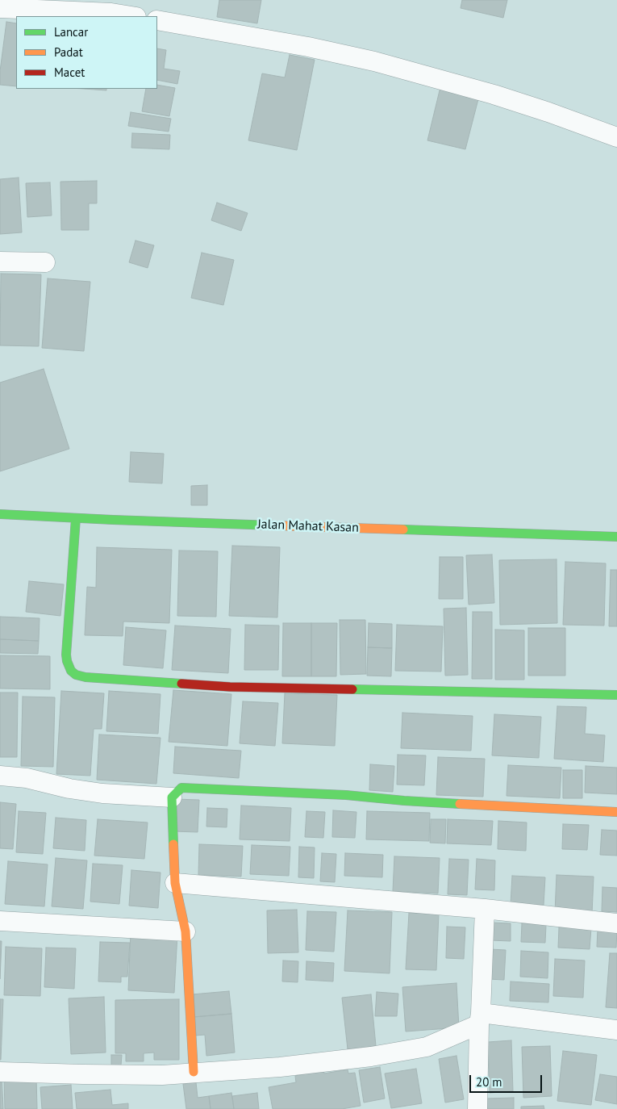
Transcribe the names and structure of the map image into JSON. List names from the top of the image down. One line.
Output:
{"streets":{"street":["Jalan Mahat Kasan"]},"legend":["Lancar","Padat","Macet"],"scale_bar":"20 m"}
